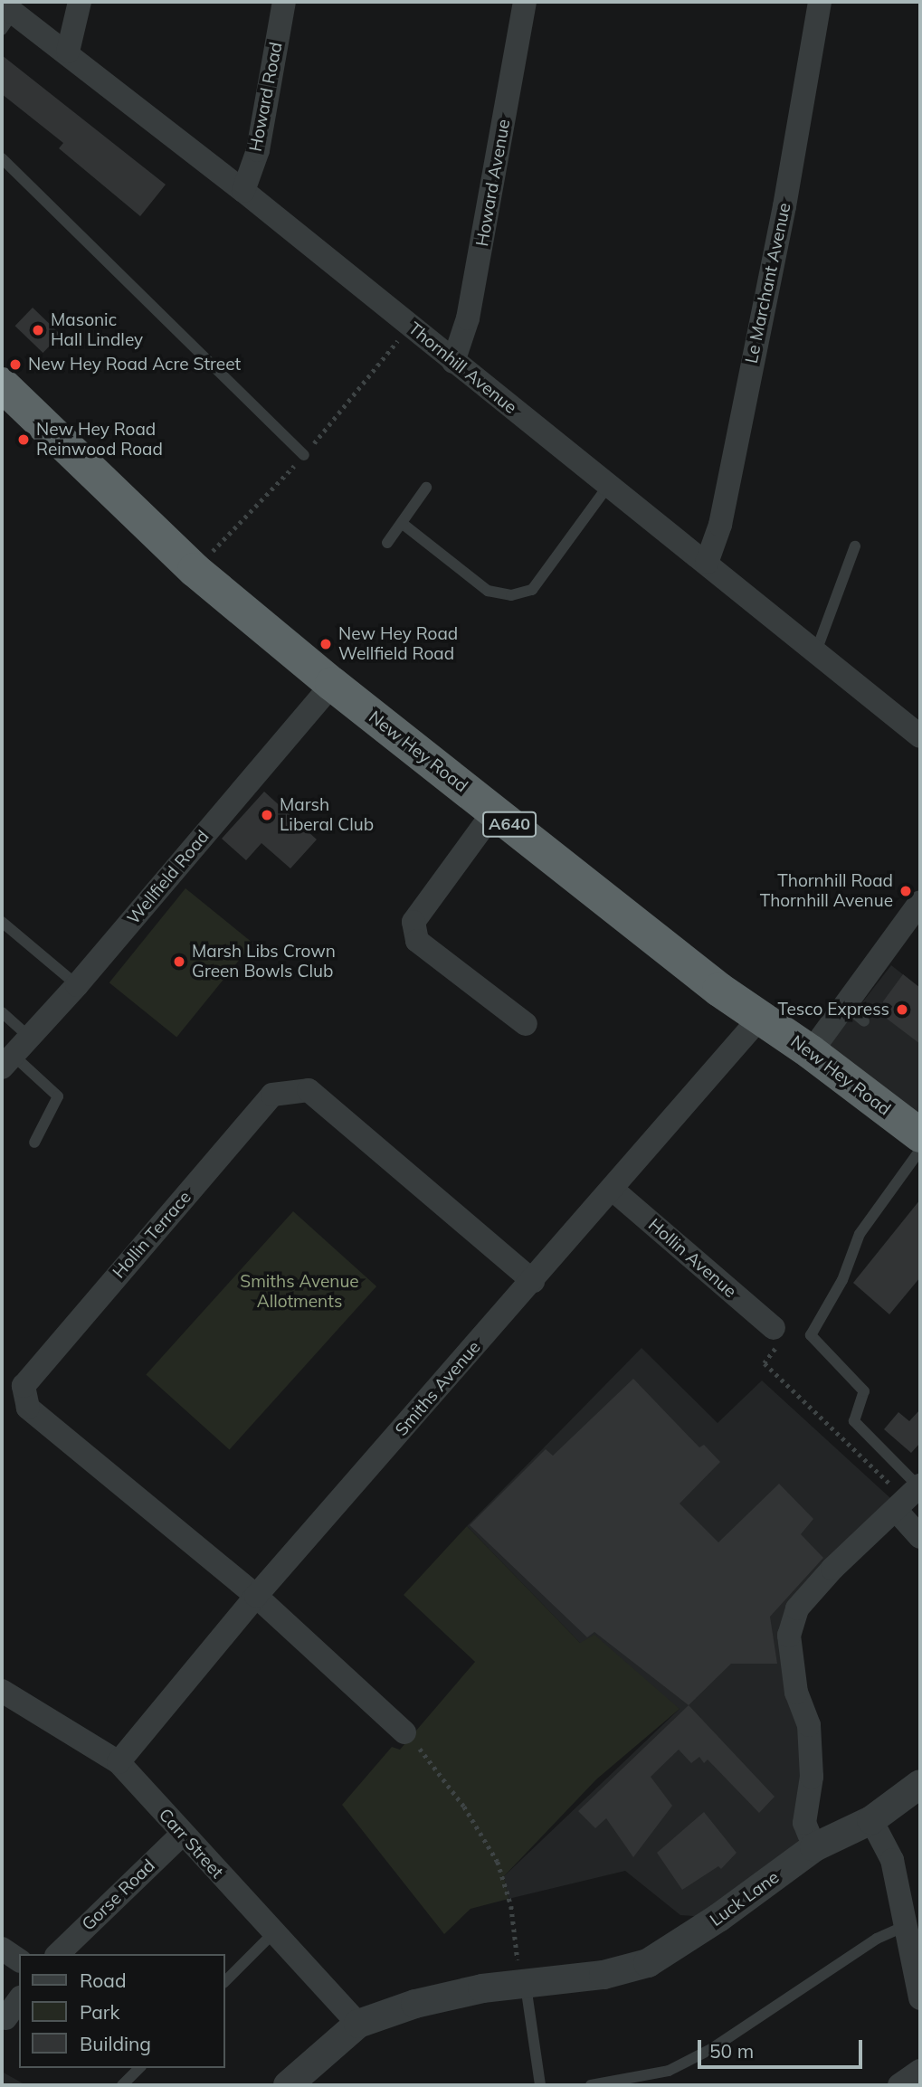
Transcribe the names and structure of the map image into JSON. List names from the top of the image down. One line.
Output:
{"streets":{"highway":["New Hey Road","A640"],"street":["Howard Road","Howard Avenue","Le Marchant Avenue","Thornhill Avenue","Wellfield Road","Hollin Terrace","Hollin Avenue","Smiths Avenue","Carr Street","Gorse Road","Luck Lane"]},"crossings":[["Howard Road","Thornhill Avenue"],["Howard Avenue","Thornhill Avenue"],["Le Marchant Avenue","Thornhill Avenue"],["New Hey Road","Wellfield Road"],["New Hey Road","Smiths Avenue"],["Hollin Terrace","Smiths Avenue"],["Hollin Avenue","Smiths Avenue"],["Smiths Avenue","Carr Street"],["Carr Street","Gorse Road"],["Carr Street","Luck Lane"]],"parks":["Smiths Avenue Allotments"],"places":["Masonic Hall Lindley","New Hey Road Acre Street","New Hey Road Reinwood Road","New Hey Road Wellfield Road","Marsh Liberal Club","Thornhill Road Thornhill Avenue","Marsh Libs Crown Green Bowls Club","Tesco Express"],"legend":["Road","Park","Building"],"scale_bar":"50 m"}
